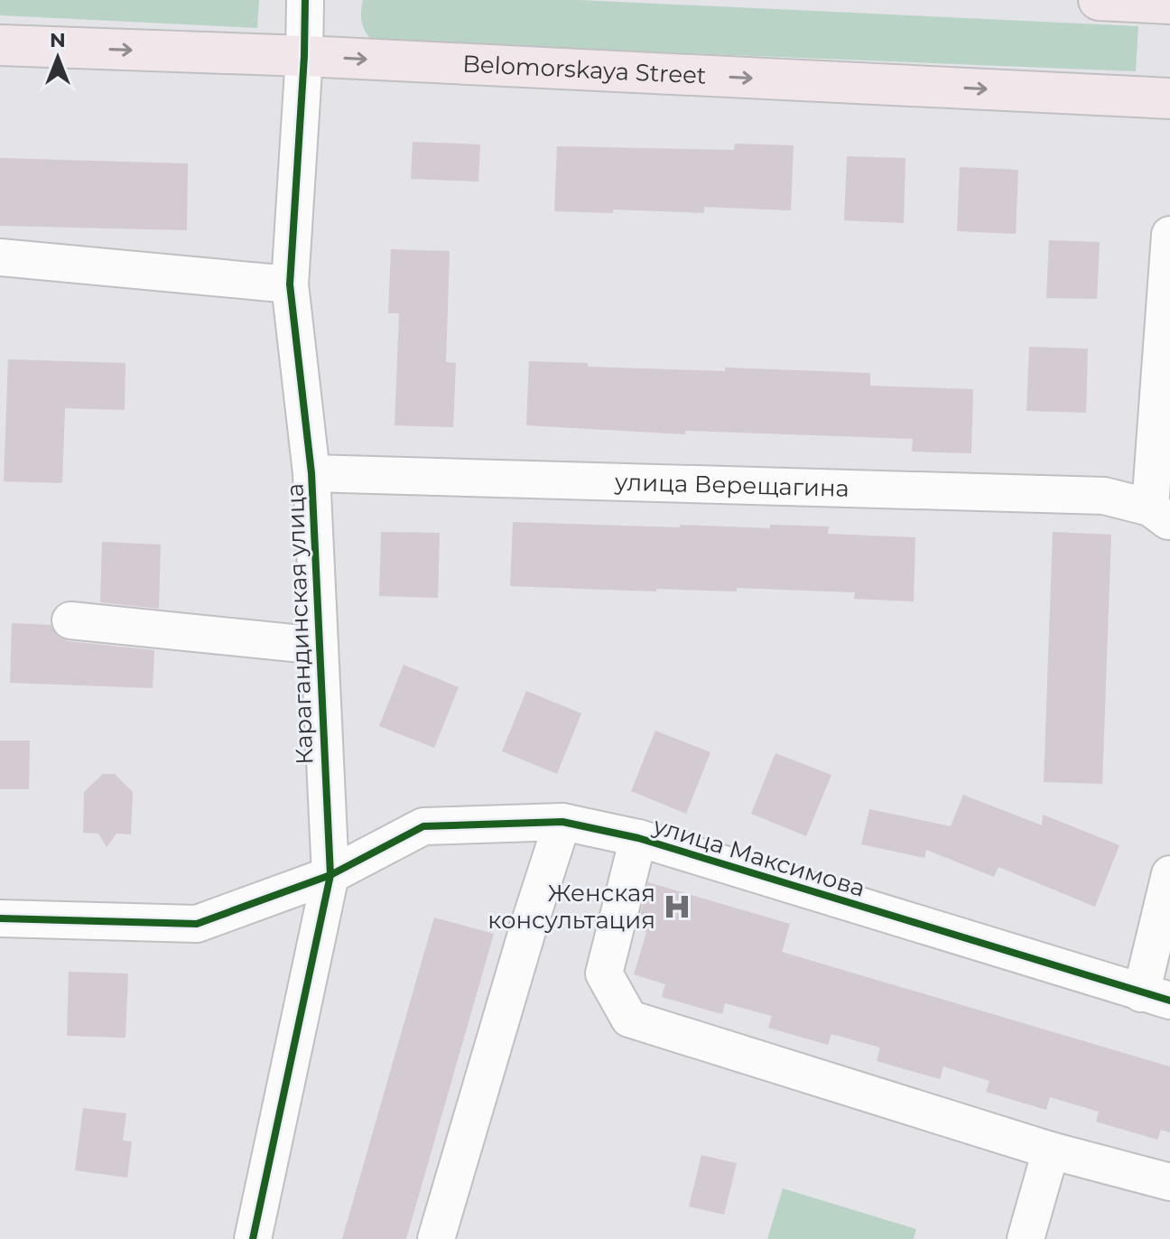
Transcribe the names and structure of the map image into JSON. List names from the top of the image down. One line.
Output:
{"streets":{"main road":["Belomorskaya Street"],"street":["улица Верещагина","Карагандинская улица","улица Максимова"]},"crossings":[["Belomorskaya Street","Карагандинская улица"],["улица Верещагина","Карагандинская улица"],["Карагандинская улица","улица Максимова"]],"one_way":["Belomorskaya Street"],"places":{"hospital":["Женская консультация"]},"north":"top"}
